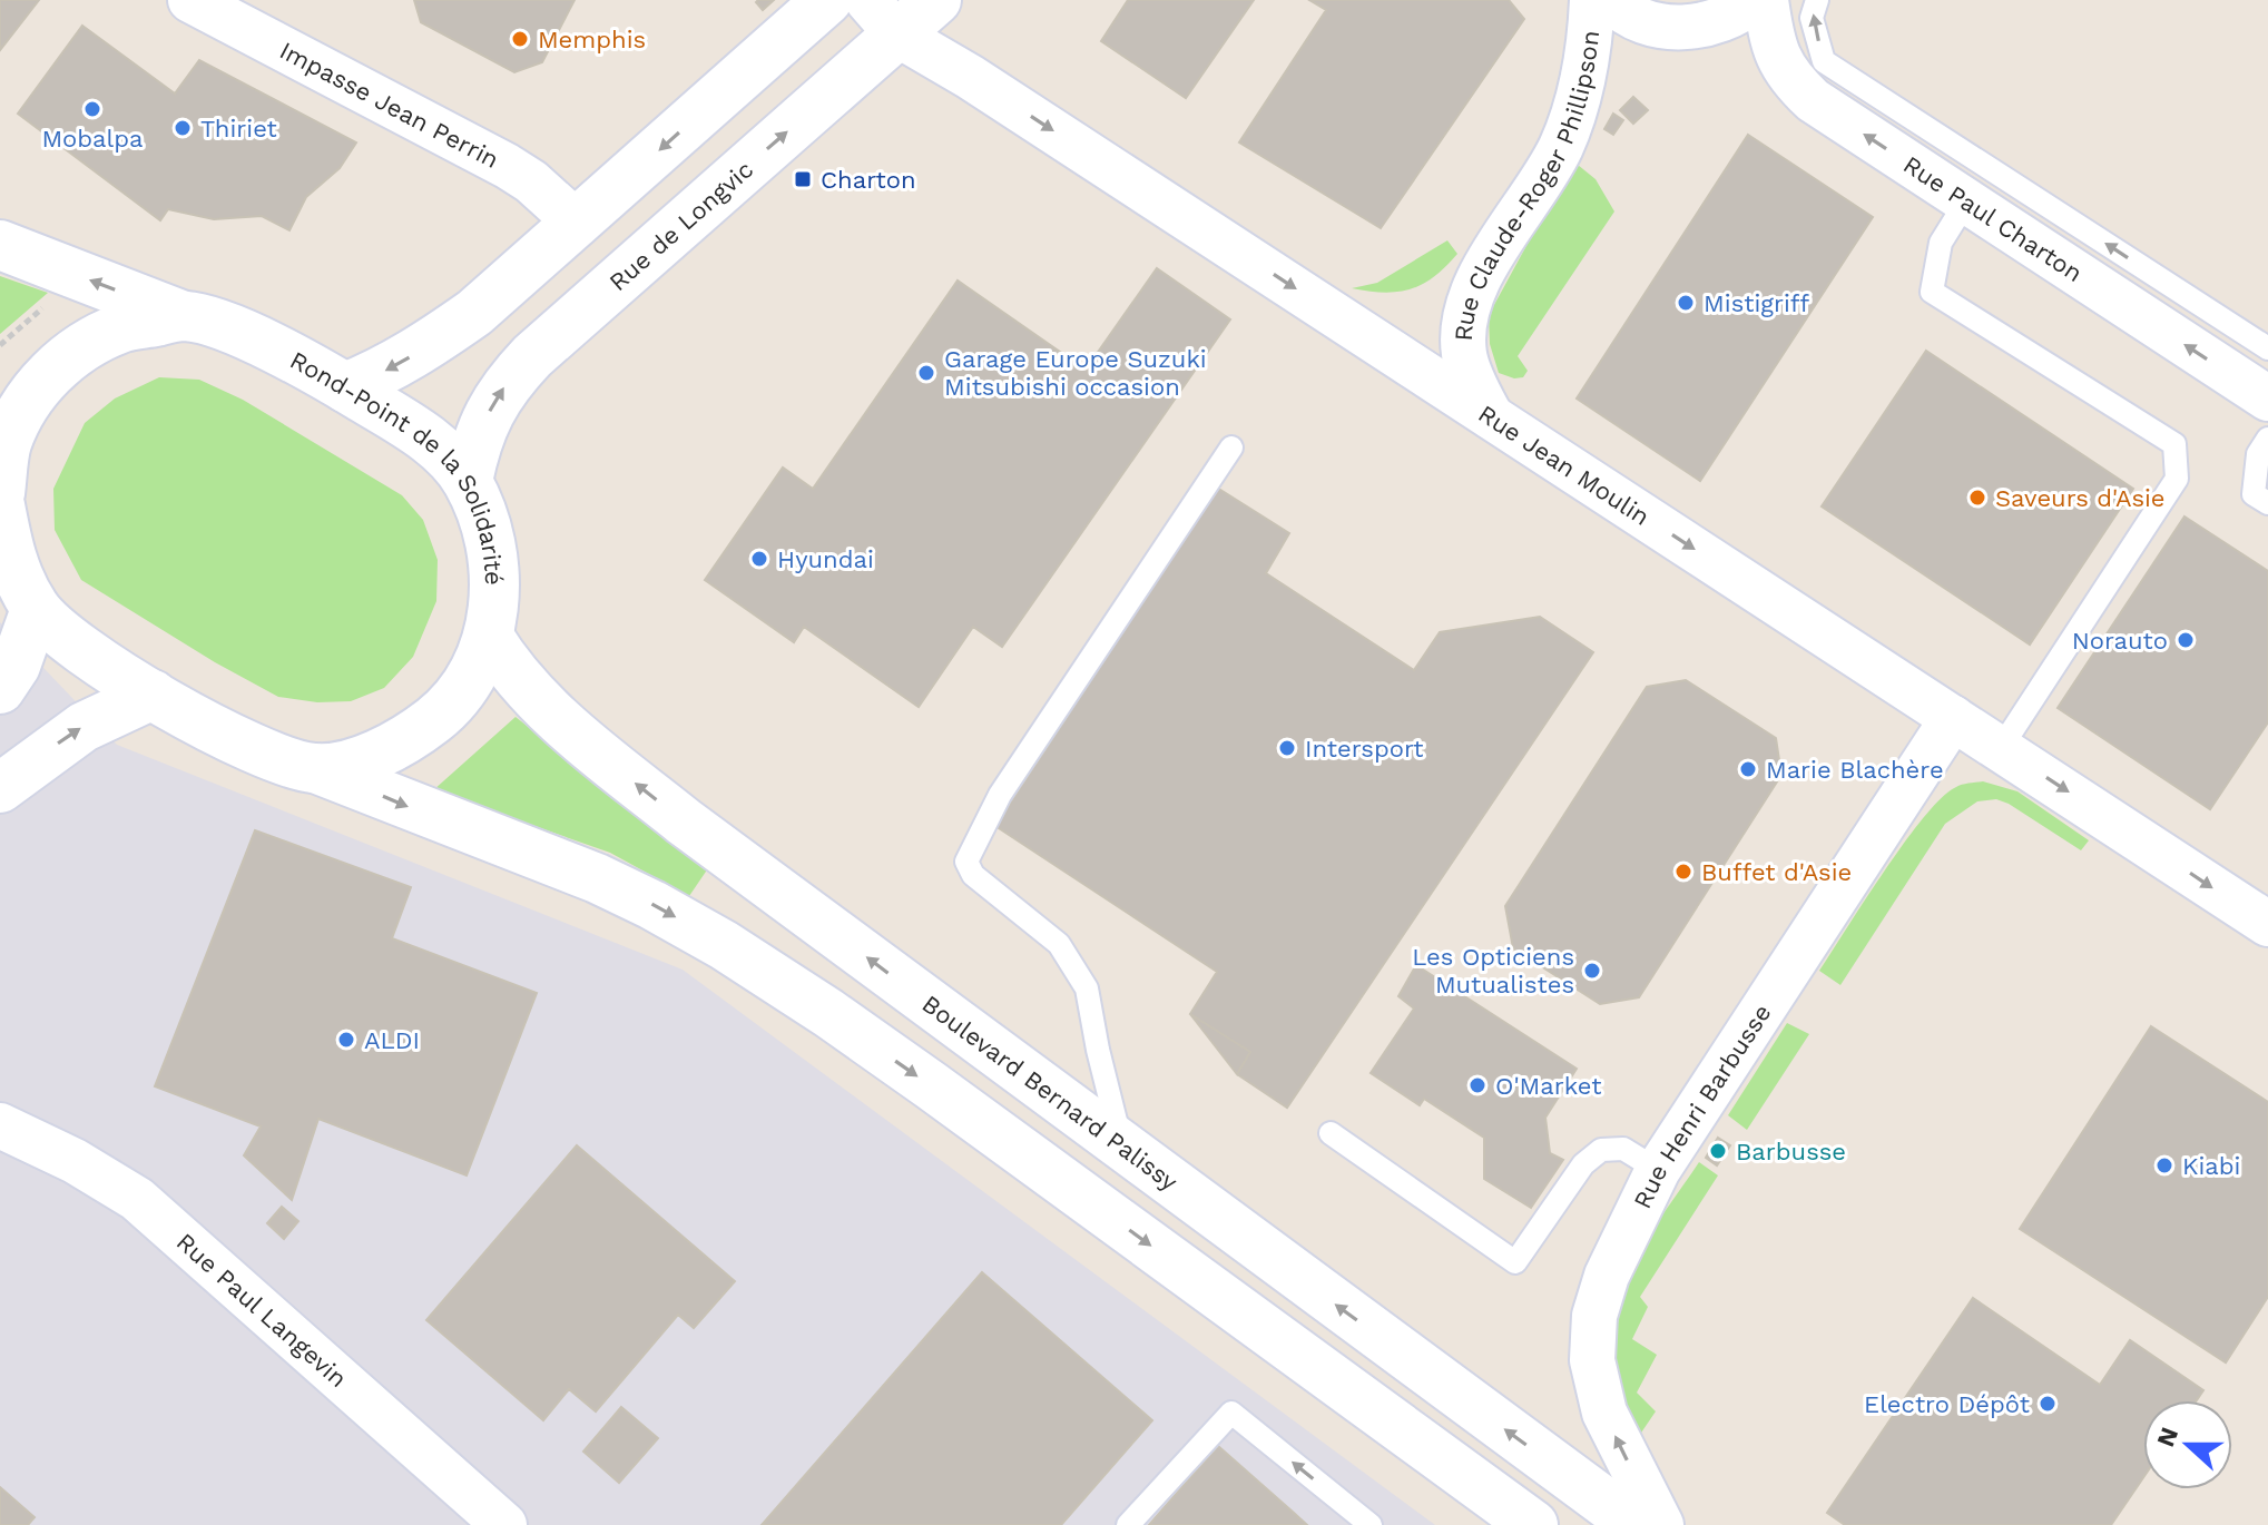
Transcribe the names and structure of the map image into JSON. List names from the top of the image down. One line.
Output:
{"streets":{"main road":["Rue de Longvic","Rond-Point de la Solidarité","Boulevard Bernard Palissy"],"street":["Impasse Jean Perrin","Rue Claude-Roger Phillipson","Rue Paul Charton","Rue Jean Moulin","Rue Henri Barbusse","Rue Paul Langevin"]},"crossings":[["Rue Claude-Roger Phillipson","Rue Jean Moulin"],["Rue de Longvic","Rue Jean Moulin"],["Rue de Longvic","Rond-Point de la Solidarité"],["Rue Jean Moulin","Rue Henri Barbusse"],["Rond-Point de la Solidarité","Boulevard Bernard Palissy"]],"one_way":["Rue Paul Charton","Rue Jean Moulin","Rue Henri Barbusse"],"places":{"other":["Memphis","Mobalpa","Thiriet","Mistigriff","Garage Europe Suzuki Mitsubishi occasion","Saveurs d'Asie","Hyundai","Norauto","Intersport","Marie Blachère","Buffet d'Asie","Les Opticiens Mutualistes","ALDI","O'Market","Barbusse","Kiabi","Electro Dépôt"],"transit":["Charton"]},"north":"left"}
